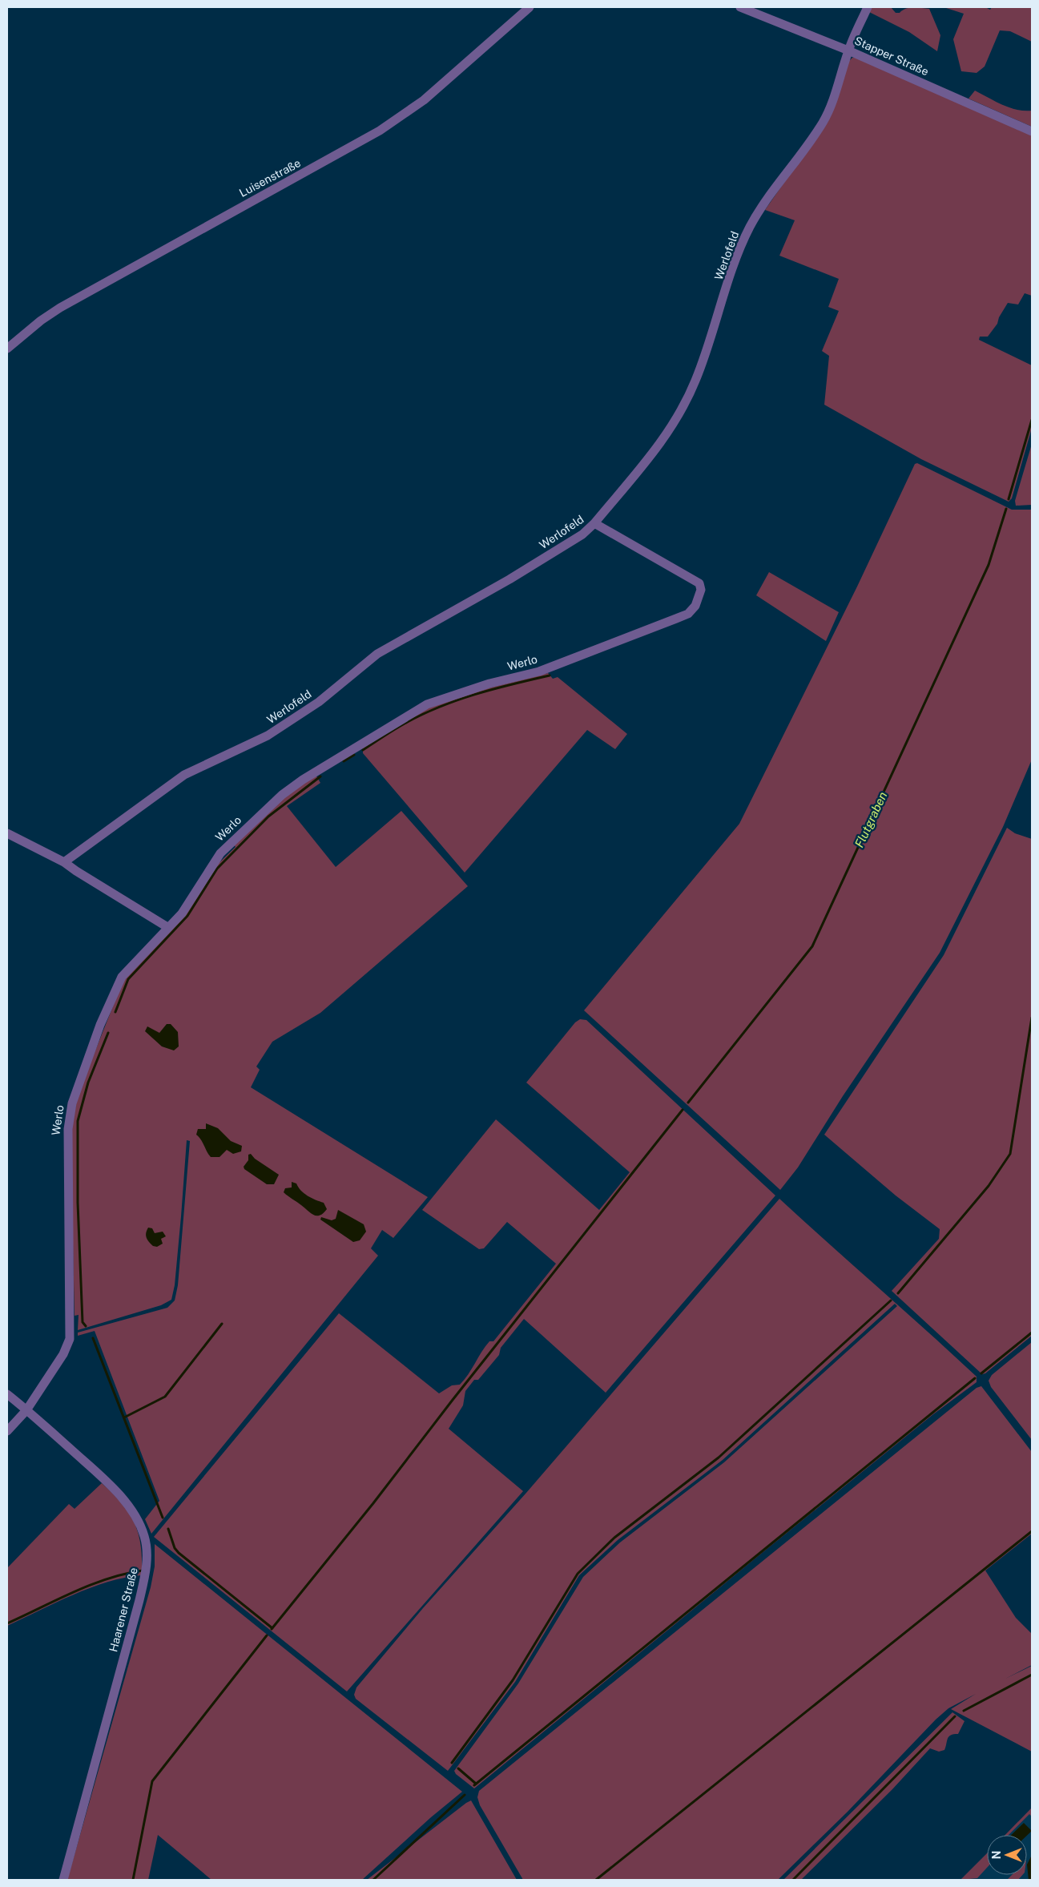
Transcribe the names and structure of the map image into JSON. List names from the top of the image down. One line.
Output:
{"streets":{"street":["Stapper Straße","Luisenstraße","Werlofeld","Werlo","Haarener Straße"]},"crossings":[["Stapper Straße","Werlofeld"],["Werlofeld","Werlo"],["Werlo","Haarener Straße"]],"water":["Flutgraben"],"north":"left"}
